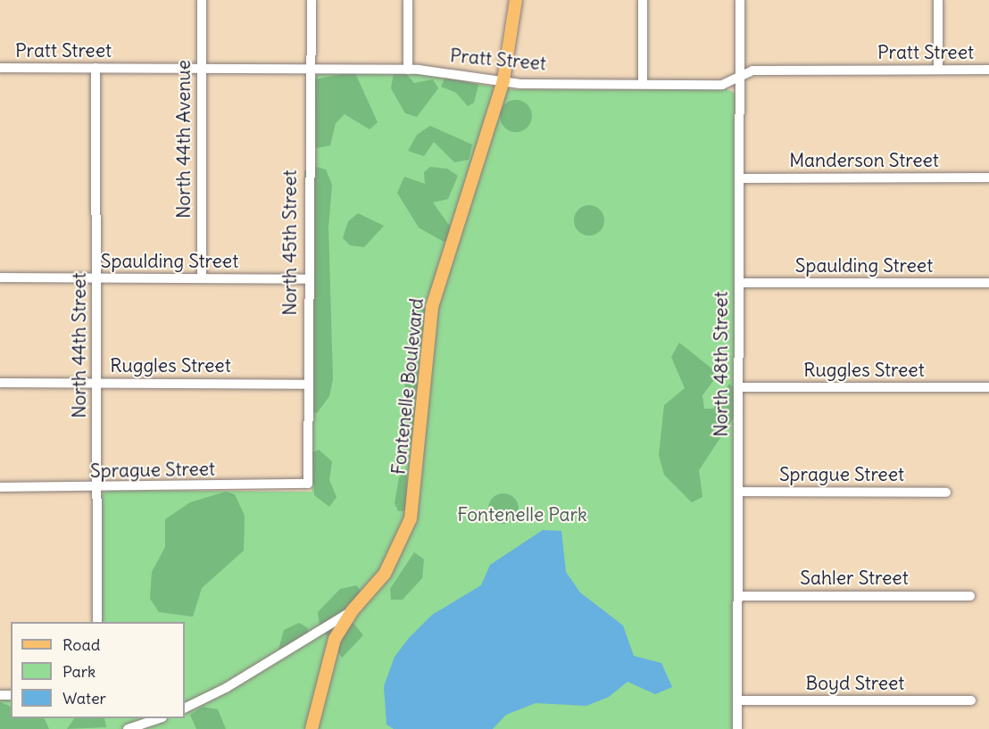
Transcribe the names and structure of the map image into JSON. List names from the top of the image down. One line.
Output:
{"streets":{"main road":["Fontenelle Boulevard"],"street":["Pratt Street","North 44th Avenue","Manderson Street","North 45th Street","Spaulding Street","North 44th Street","North 48th Street","Ruggles Street","Sprague Street","Sahler Street","Boyd Street"]},"crossings":[["Pratt Street","North 44th Avenue"],["Pratt Street","North 45th Street"],["Pratt Street","North 44th Street"],["Pratt Street","North 48th Street"],["Pratt Street","Fontenelle Boulevard"],["North 44th Avenue","Spaulding Street"],["Manderson Street","North 48th Street"],["North 45th Street","Spaulding Street"],["North 45th Street","Ruggles Street"],["North 45th Street","Sprague Street"],["Spaulding Street","North 44th Street"],["Spaulding Street","North 48th Street"],["North 44th Street","Ruggles Street"],["North 44th Street","Sprague Street"],["North 48th Street","Ruggles Street"],["North 48th Street","Sprague Street"],["North 48th Street","Sahler Street"],["North 48th Street","Boyd Street"]],"parks":["Fontenelle Park"],"legend":["Road","Park","Water"]}
